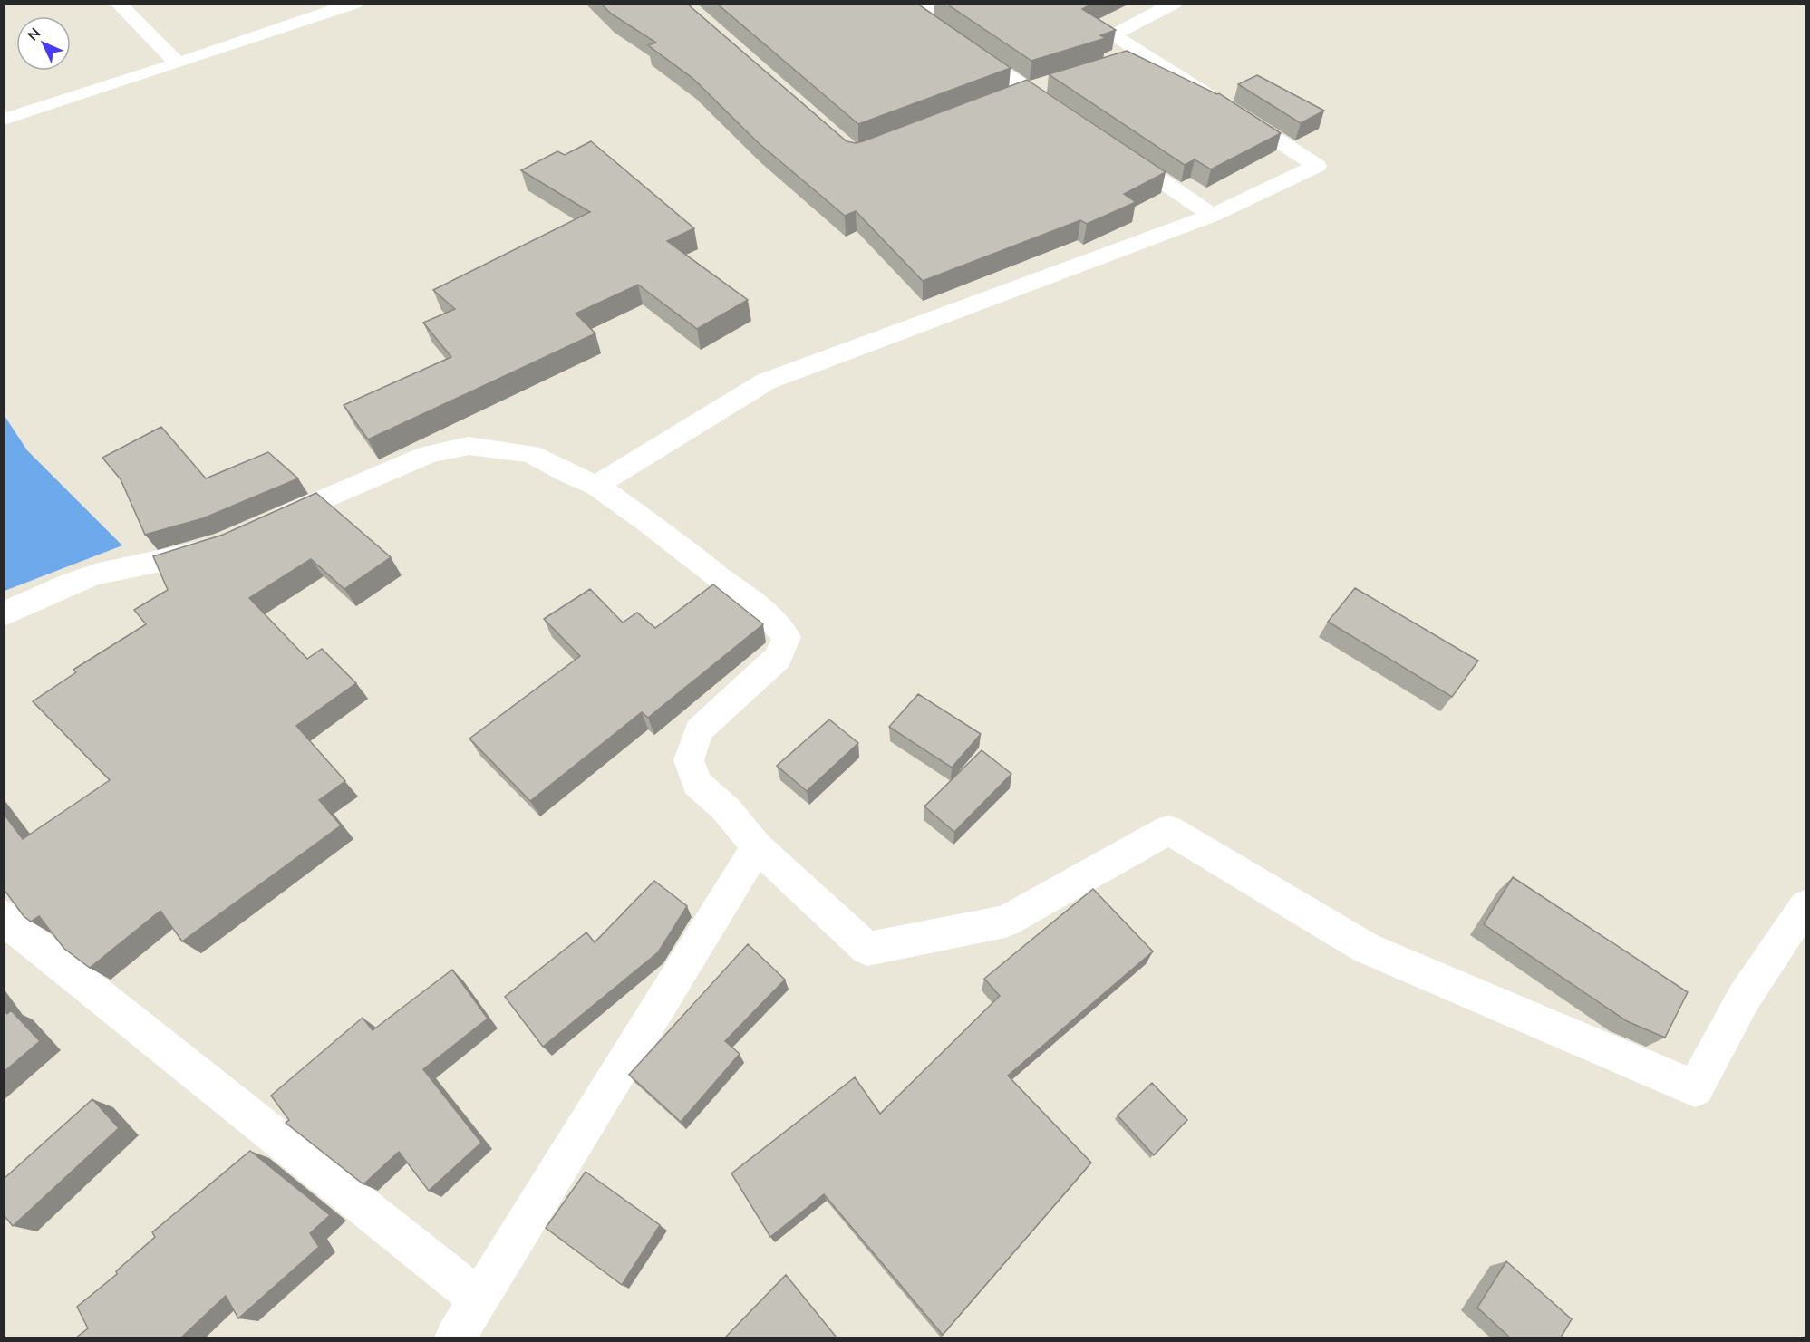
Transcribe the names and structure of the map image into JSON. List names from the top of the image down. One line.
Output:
{"north":"top left"}
